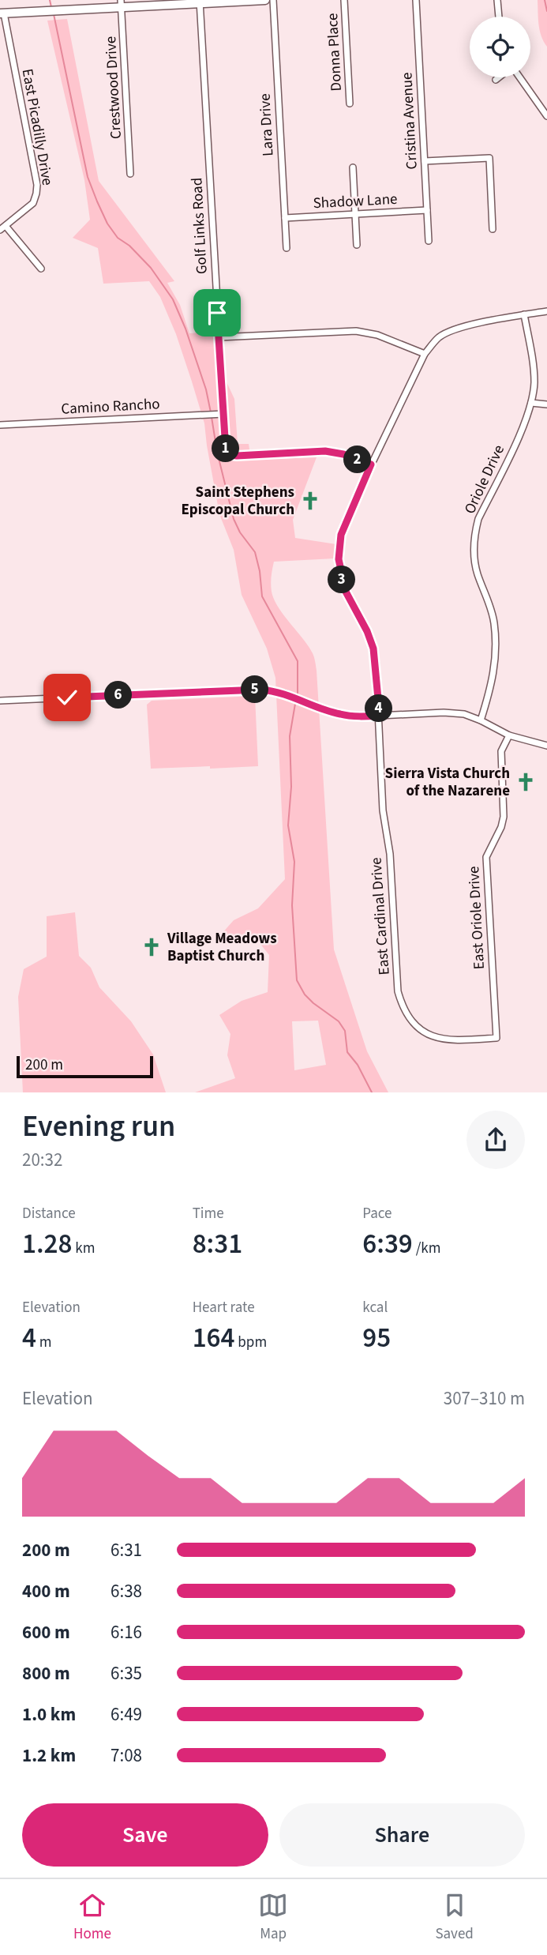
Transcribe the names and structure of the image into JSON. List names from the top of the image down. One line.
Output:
{"streets":{"street":["Donna Place","Crestwood Drive","Cristina Avenue","Lara Drive","East Picadilly Drive","Shadow Lane","Golf Links Road","Camino Rancho","Oriole Drive","East Cardinal Drive","East Oriole Drive"]},"crossings":[["Cristina Avenue","Shadow Lane"],["Lara Drive","Shadow Lane"],["Golf Links Road","Camino Rancho"],["Golf Links Road","East Cardinal Drive"],["Oriole Drive","East Cardinal Drive"],["East Cardinal Drive","East Oriole Drive"]],"places":{"church":["Saint Stephens Episcopal Church","Sierra Vista Church of the Nazarene","Village Meadows Baptist Church"]},"scale_bar":"200 m","page":{"pins":["1","2","3","5","6","4"],"scale":"200 m","heading":["Evening run","20:32"],"stats":[["Distance","1.28 km"],["Time","8:31"],["Pace","6:39 /km"],["Elevation","4 m"],["Heart rate","164 bpm"],["kcal","95"]],"chart":["Elevation","307–310 m"],"list":[{"name":"200 m","note":"6:31"},{"name":"400 m","note":"6:38"},{"name":"600 m","note":"6:16"},{"name":"800 m","note":"6:35"},{"name":"1.0 km","note":"6:49"},{"name":"1.2 km","note":"7:08"}],"buttons":["Save","Share"],"tabs":["Home","Map","Saved"]}}
